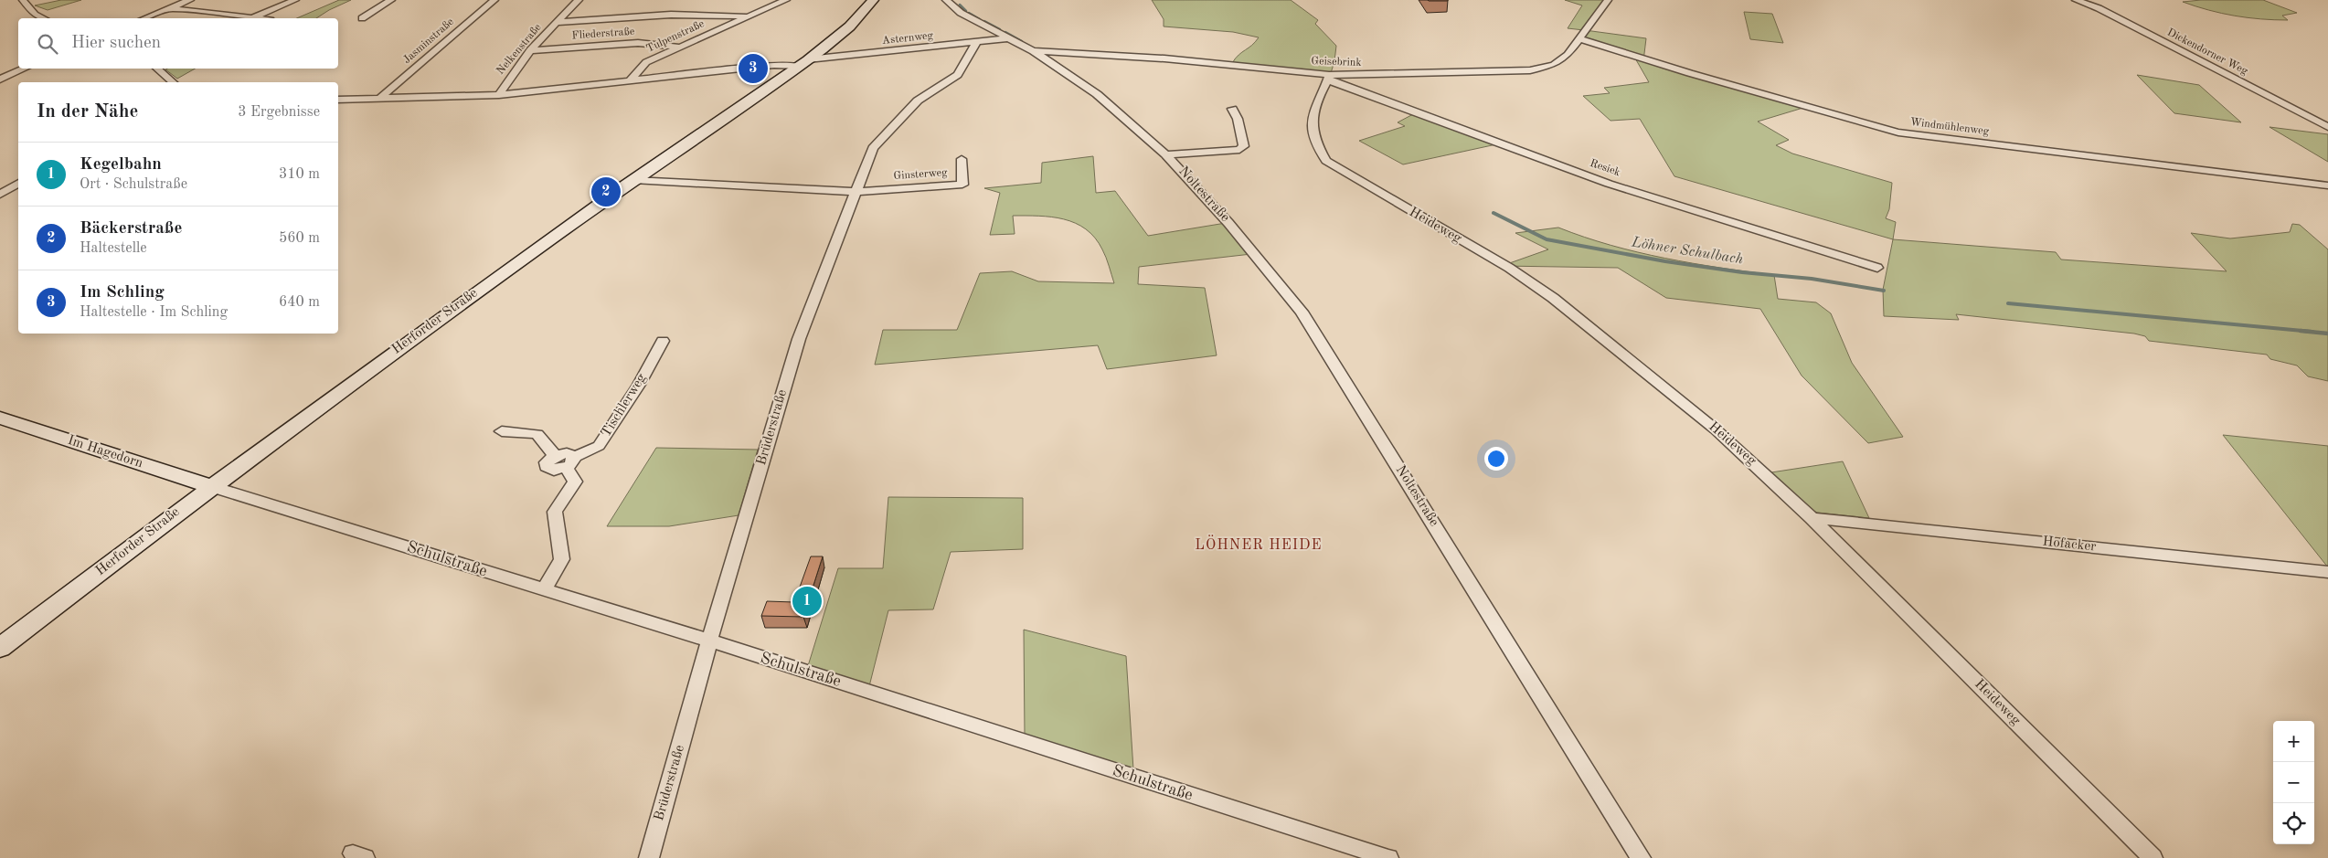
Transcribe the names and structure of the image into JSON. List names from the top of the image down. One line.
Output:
{"streets":{"main road":["Herforder Straße","Im Hagedorn"],"street":["Fliederstraße","Tulpenstraße","Asternweg","Jasminstraße","Nelkenstraße","Dickendorner Weg","Geisebrink","Windmühlenweg","Resiek","Ginsterweg","Noltestraße","Heideweg","Tischlerweg","Brüderstraße","Hofacker","Schulstraße"]},"crossings":[["Fliederstraße","Tulpenstraße"],["Fliederstraße","Nelkenstraße"],["Tulpenstraße","Asternweg"],["Asternweg","Jasminstraße"],["Asternweg","Nelkenstraße"],["Asternweg","Noltestraße"],["Asternweg","Herforder Straße"],["Asternweg","Brüderstraße"],["Geisebrink","Windmühlenweg"],["Geisebrink","Resiek"],["Geisebrink","Noltestraße"],["Geisebrink","Heideweg"],["Resiek","Heideweg"],["Ginsterweg","Brüderstraße"],["Heideweg","Hofacker"],["Herforder Straße","Im Hagedorn"],["Herforder Straße","Schulstraße"],["Brüderstraße","Schulstraße"],["Im Hagedorn","Schulstraße"]],"districts":["LÖHNER HEIDE"],"water":["Löhner Schulbach"],"page":{"search":"Hier suchen","pins":["3","2","1"],"heading":["In der Nähe","3 Ergebnisse"],"list":[{"mark":"1","name":"Kegelbahn","note":"Ort · Schulstraße","value":"310 m"},{"mark":"2","name":"Bäckerstraße","note":"Haltestelle","value":"560 m"},{"mark":"3","name":"Im Schling","note":"Haltestelle · Im Schling","value":"640 m"}],"map_buttons":["+","−"]}}
